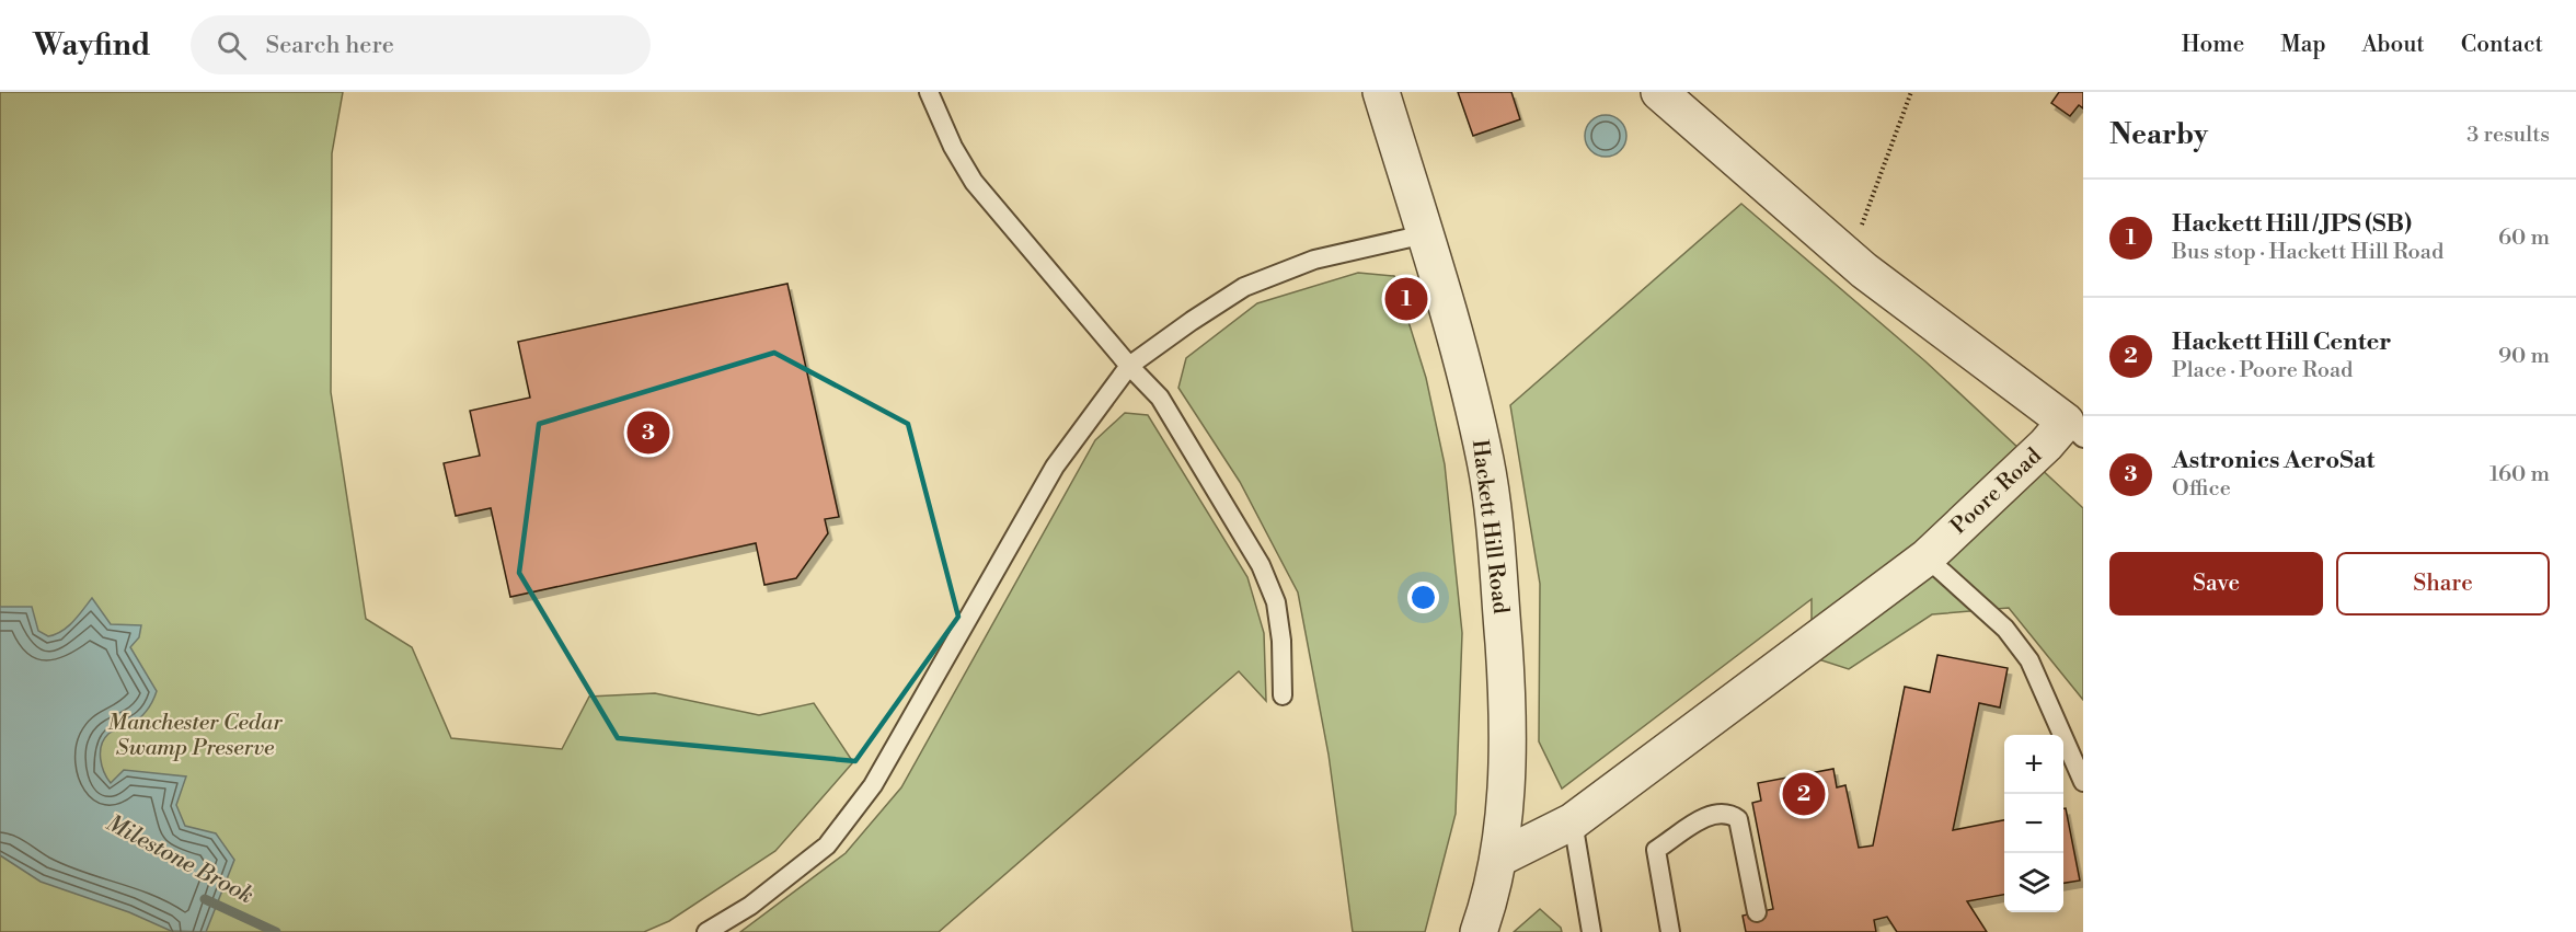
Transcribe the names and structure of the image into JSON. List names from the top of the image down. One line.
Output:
{"streets":{"street":["Poore Road","Hackett Hill Road"]},"crossings":[["Poore Road","Hackett Hill Road"]],"water":["Milestone Brook"],"parks":["Manchester Cedar Swamp Preserve"],"page":{"header":"Wayfind","search":"Search here","nav":["Home","Map","About","Contact"],"heading":["Nearby","3 results"],"list":[{"mark":"1","name":"Hackett Hill / JPS (SB)","note":"Bus stop · Hackett Hill Road","value":"60 m"},{"mark":"2","name":"Hackett Hill Center","note":"Place · Poore Road","value":"90 m"},{"mark":"3","name":"Astronics AeroSat","note":"Office","value":"160 m"}],"pins":["1","3","2"],"buttons":["Save","Share"],"map_buttons":["+","−"]}}
